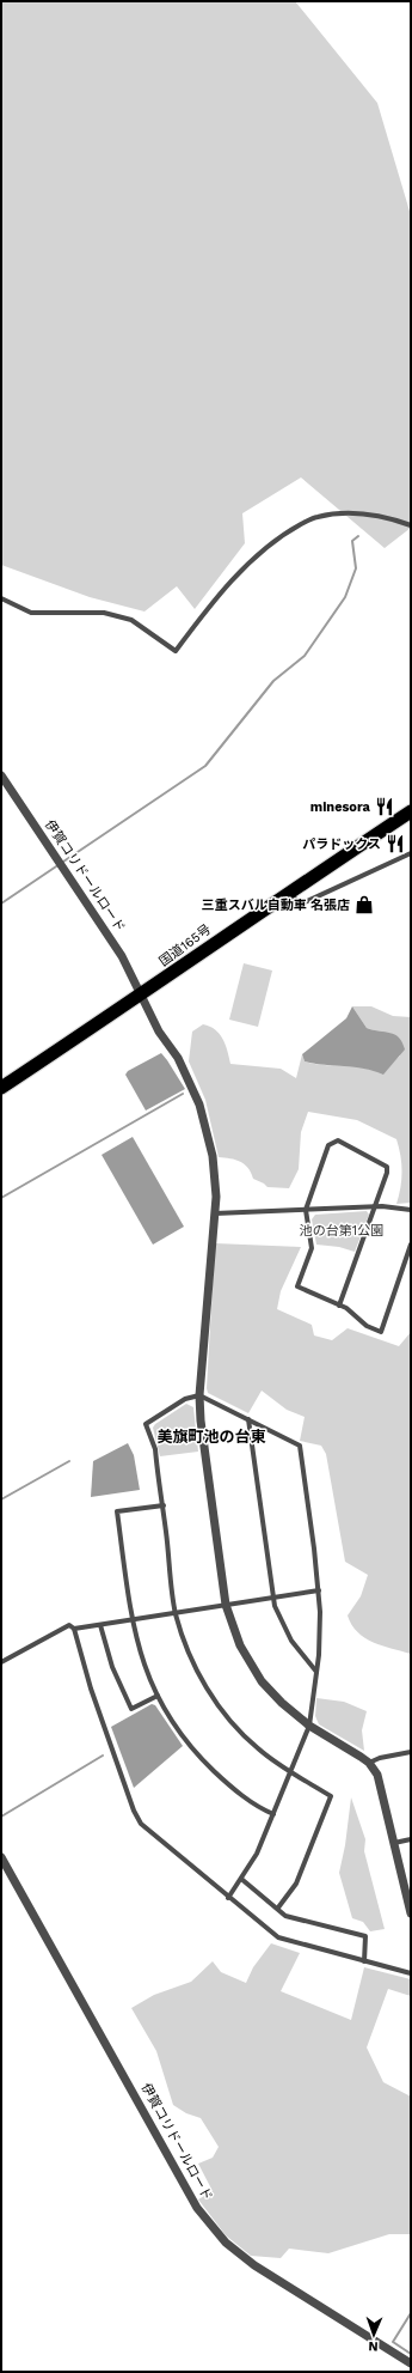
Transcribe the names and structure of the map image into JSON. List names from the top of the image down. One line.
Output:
{"streets":{"highway":["国道165号"],"street":["伊賀コリドールロード"]},"crossings":[["伊賀コリドールロード","国道165号"]],"districts":["美旗町池の台東"],"parks":["池の台第1公園"],"places":{"restaurant":["minesora","パラドックス"],"shop":["三重スバル自動車 名張店"]},"north":"bottom"}
